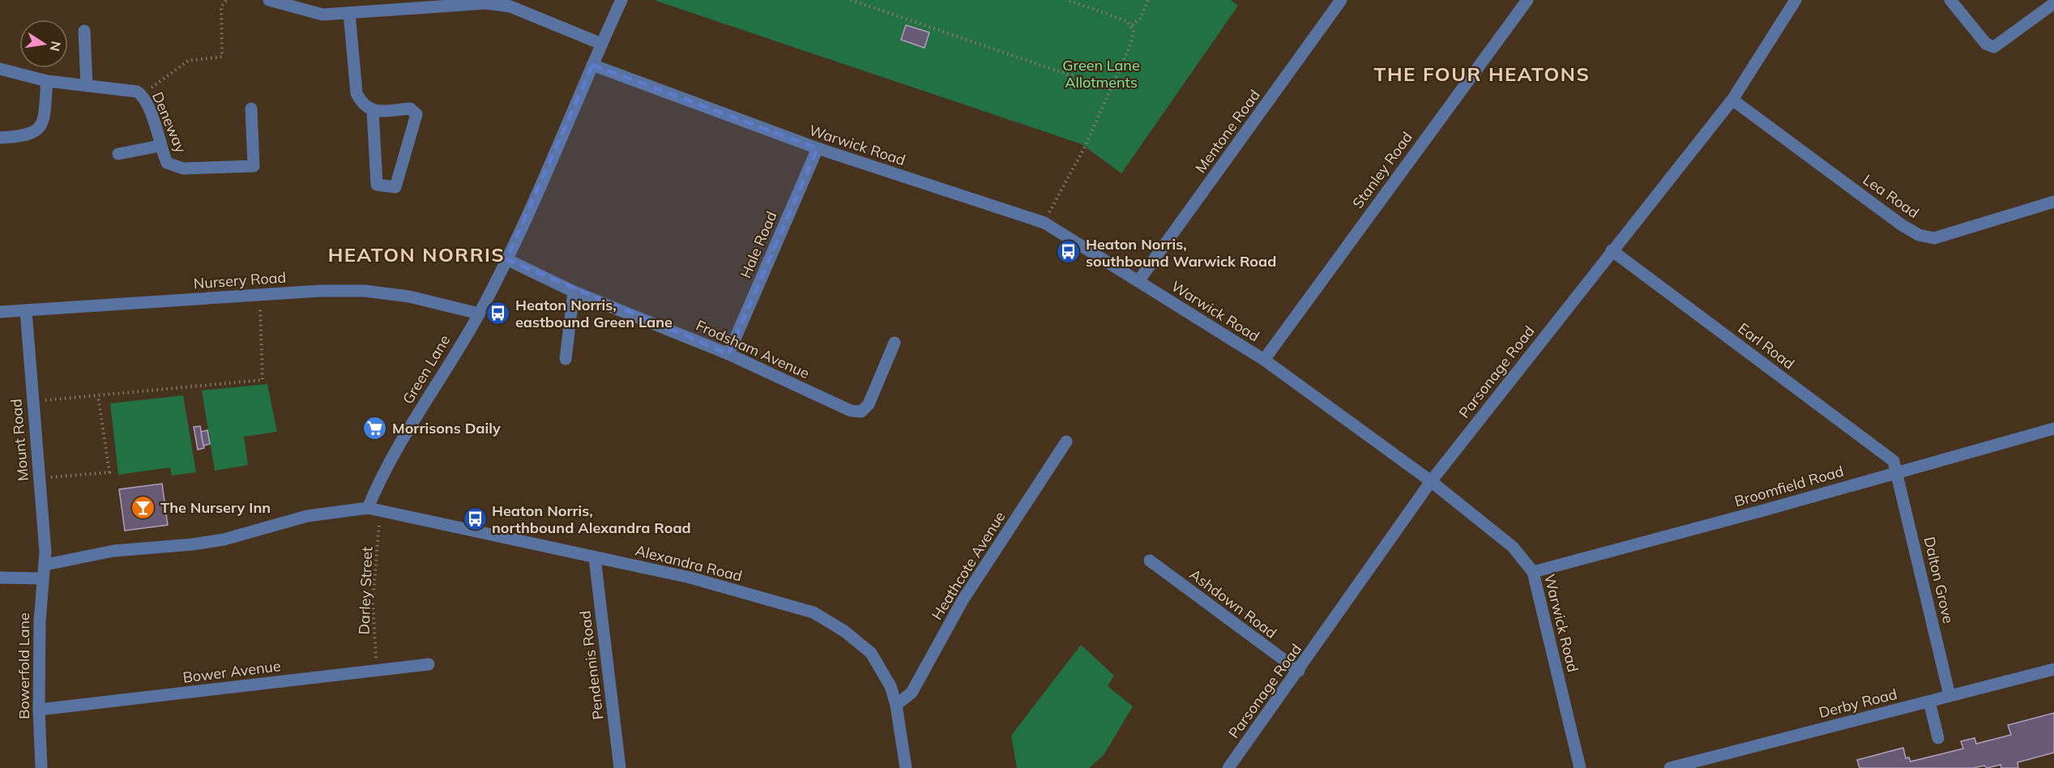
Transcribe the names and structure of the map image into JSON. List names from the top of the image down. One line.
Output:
{"streets":{"street":["Deneway","Mentone Road","Warwick Road","Stanley Road","Lea Road","Hale Road","Nursery Road","Earl Road","Frodsham Avenue","Green Lane","Parsonage Road","Mount Road","Broomfield Road","Alexandra Road","Heathcote Avenue","Dalton Grove","Ashdown Road","Pendennis Road","Bowerfold Lane","Bower Avenue","Derby Road"],"path":["Darley Street"]},"crossings":[["Mentone Road","Warwick Road"],["Warwick Road","Stanley Road"],["Warwick Road","Hale Road"],["Warwick Road","Green Lane"],["Warwick Road","Parsonage Road"],["Warwick Road","Broomfield Road"],["Lea Road","Parsonage Road"],["Hale Road","Frodsham Avenue"],["Nursery Road","Green Lane"],["Nursery Road","Mount Road"],["Earl Road","Parsonage Road"],["Earl Road","Broomfield Road"],["Earl Road","Dalton Grove"],["Frodsham Avenue","Green Lane"],["Green Lane","Alexandra Road"],["Green Lane","Darley Street"],["Parsonage Road","Ashdown Road"],["Mount Road","Bowerfold Lane"],["Broomfield Road","Dalton Grove"],["Alexandra Road","Heathcote Avenue"],["Alexandra Road","Darley Street"],["Alexandra Road","Pendennis Road"],["Dalton Grove","Derby Road"],["Darley Street","Bower Avenue"],["Bowerfold Lane","Bower Avenue"]],"districts":["THE FOUR HEATONS","HEATON NORRIS"],"parks":["Green Lane Allotments"],"places":{"bus stop":["Heaton Norris, southbound Warwick Road","Heaton Norris, eastbound Green Lane","Heaton Norris, northbound Alexandra Road"],"supermarket":["Morrisons Daily"],"bar":["The Nursery Inn"]},"north":"right"}
